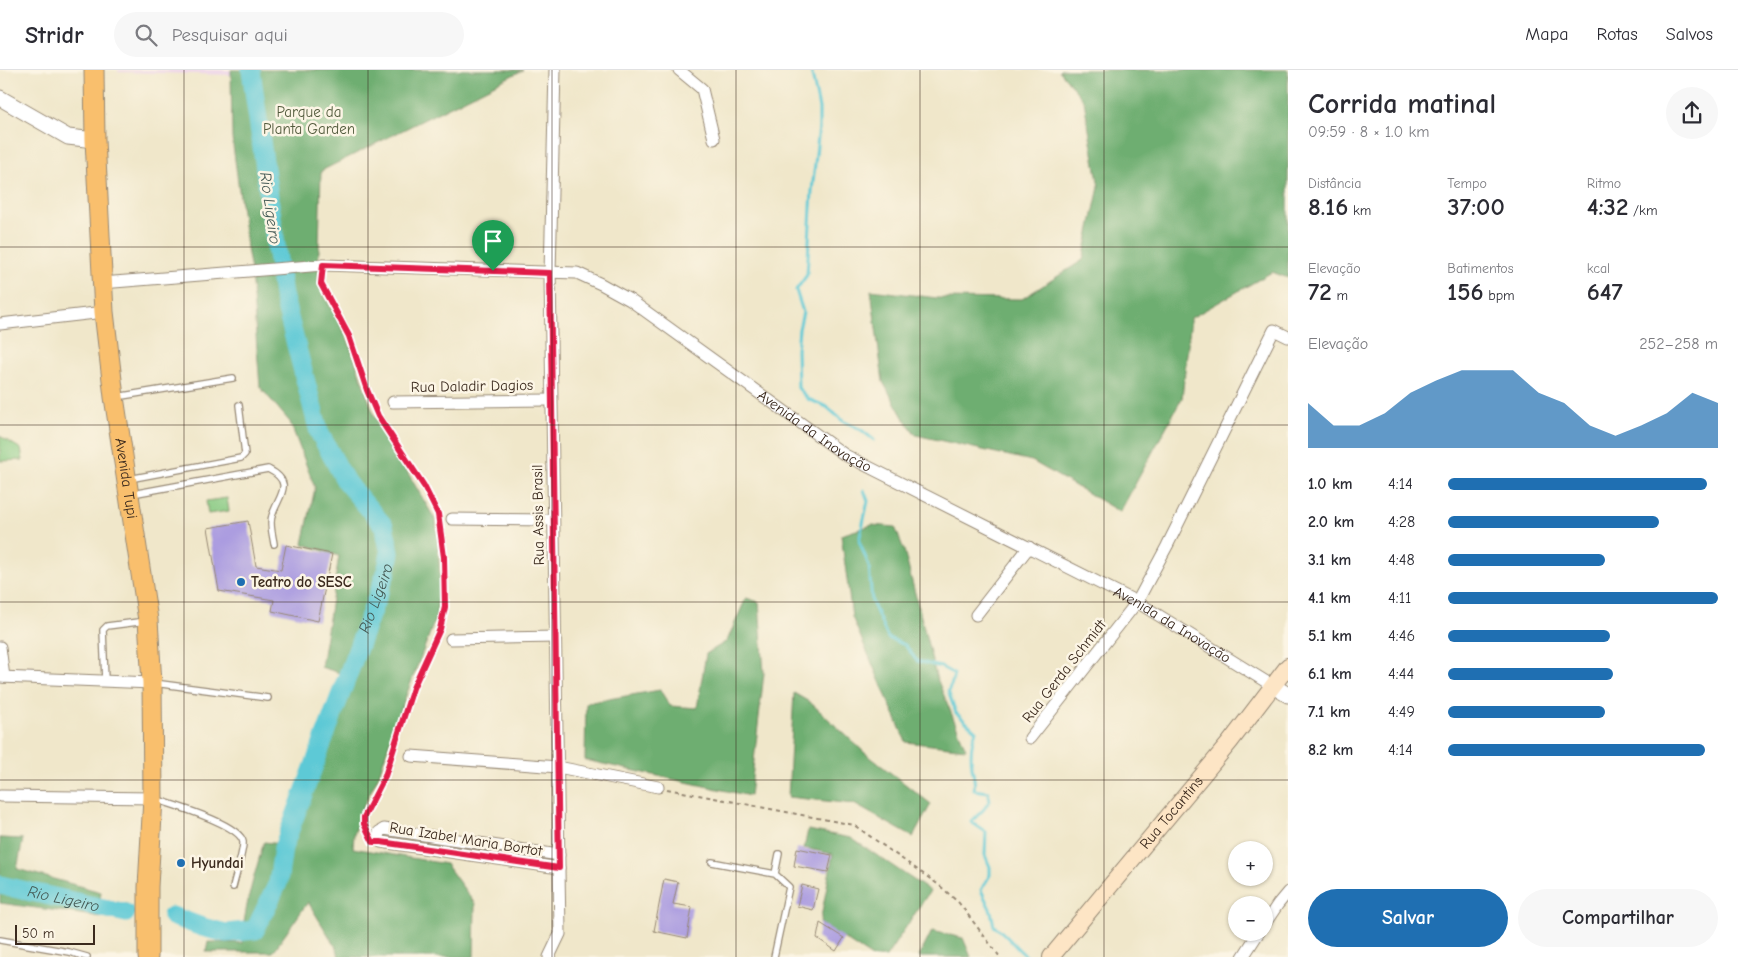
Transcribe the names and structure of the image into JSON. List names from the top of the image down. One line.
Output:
{"streets":{"main road":["Avenida Tupi","Rua Tocantins"],"street":["Rua Daladir Dagios","Avenida da Inovação","Rua Assis Brasil","Rua Gerda Schmidt","Rua Izabel Maria Bortot"]},"crossings":[["Rua Daladir Dagios","Rua Assis Brasil"],["Avenida da Inovação","Avenida Tupi"],["Avenida da Inovação","Rua Assis Brasil"],["Avenida da Inovação","Rua Gerda Schmidt"],["Avenida da Inovação","Rua Tocantins"],["Rua Assis Brasil","Rua Izabel Maria Bortot"]],"water":["Rio Ligeiro"],"parks":["Parque da Planta Garden"],"places":["Teatro do SESC","Hyundai"],"scale_bar":"50 m","page":{"header":"Stridr","search":"Pesquisar aqui","nav":["Mapa","Rotas","Salvos"],"heading":["Corrida matinal","09:59 · 8 × 1.0 km"],"stats":[["Distância","8.16 km"],["Tempo","37:00"],["Ritmo","4:32 /km"],["Elevação","72 m"],["Batimentos","156 bpm"],["kcal","647"]],"chart":["Elevação","252–258 m"],"list":[{"name":"1.0 km","note":"4:14"},{"name":"2.0 km","note":"4:28"},{"name":"3.1 km","note":"4:48"},{"name":"4.1 km","note":"4:11"},{"name":"5.1 km","note":"4:46"},{"name":"6.1 km","note":"4:44"},{"name":"7.1 km","note":"4:49"},{"name":"8.2 km","note":"4:14"}],"map_buttons":["+","−"],"buttons":["Salvar","Compartilhar"],"scale":"50 m"}}
